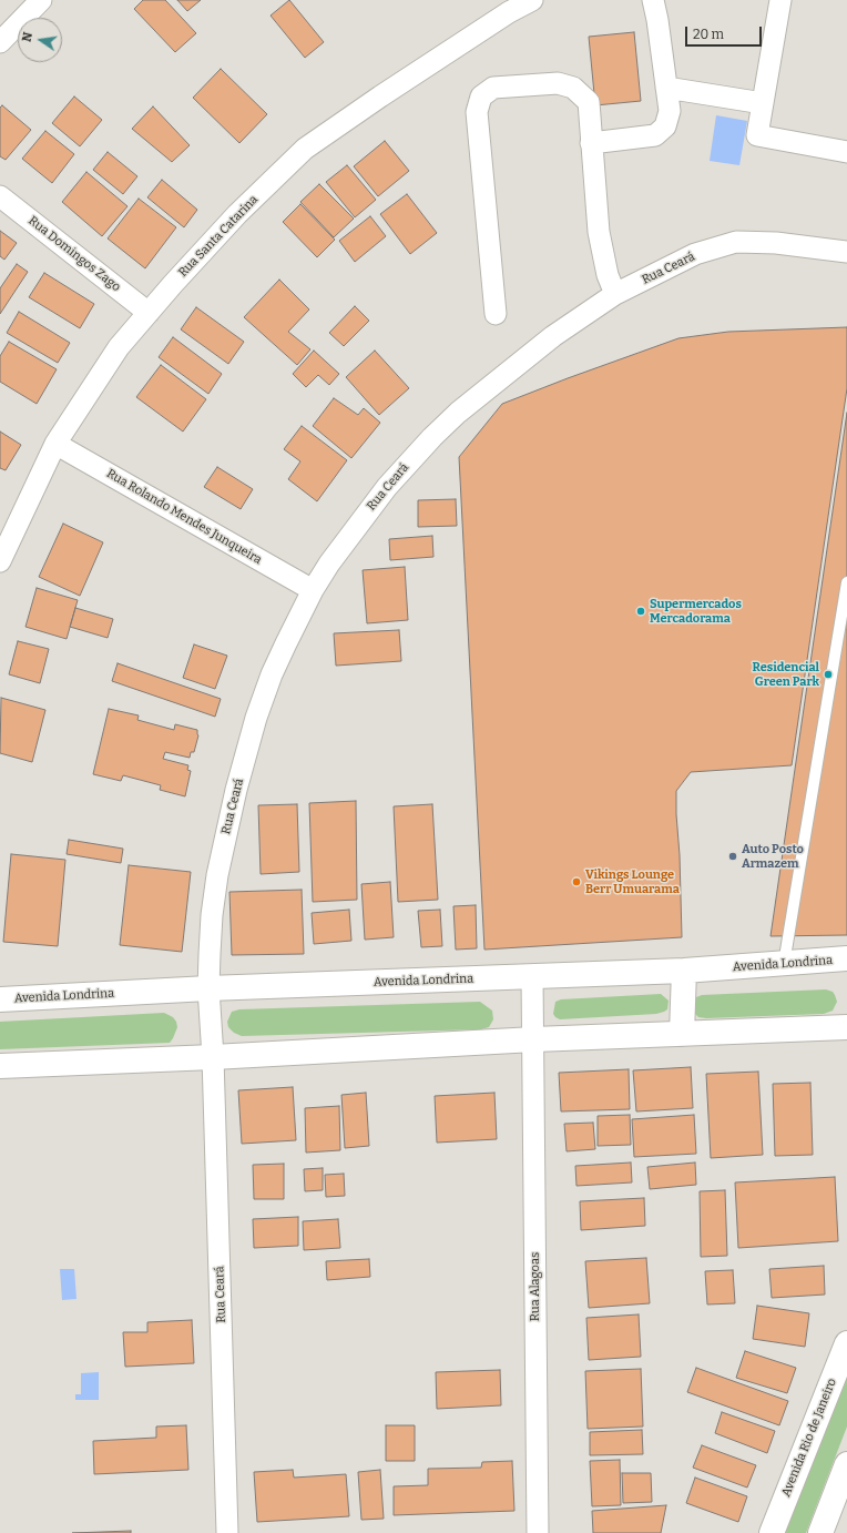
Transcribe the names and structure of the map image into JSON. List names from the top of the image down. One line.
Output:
{"streets":{"main road":["Avenida Londrina","Avenida Rio de Janeiro"],"street":["Rua Santa Catarina","Rua Domingos Zago","Rua Ceará","Rua Rolando Mendes Junqueira","Rua Alagoas"]},"crossings":[["Rua Santa Catarina","Rua Domingos Zago"],["Rua Santa Catarina","Rua Rolando Mendes Junqueira"],["Rua Ceará","Rua Rolando Mendes Junqueira"],["Rua Ceará","Avenida Londrina"],["Avenida Londrina","Rua Alagoas"]],"places":["Supermercados Mercadorama","Residencial Green Park","Auto Posto Armazem","Vikings Lounge Berr Umuarama"],"scale_bar":"20 m","north":"left"}
